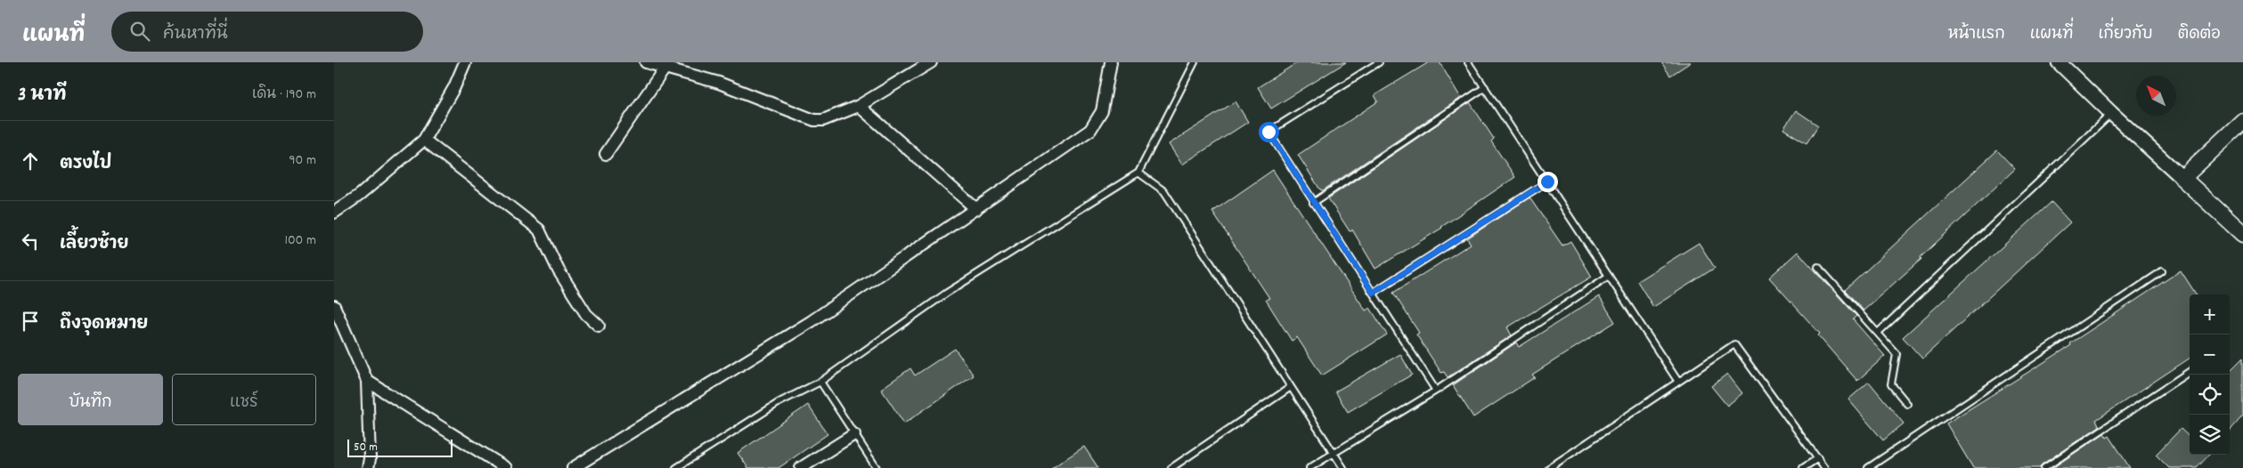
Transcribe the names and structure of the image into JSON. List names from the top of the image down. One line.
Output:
{"scale_bar":"50 m","north":"top left","page":{"header":"แผนที่","search":"ค้นหาที่นี่","nav":["หน้าแรก","แผนที่","เกี่ยวกับ","ติดต่อ"],"heading":["3 นาที","เดิน · 190 m"],"list":[["ตรงไป","90 m"],["เลี้ยวซ้าย","100 m"],"ถึงจุดหมาย"],"map_buttons":["+","−"],"buttons":["บันทึก","แชร์"],"scale":"50 m"}}
